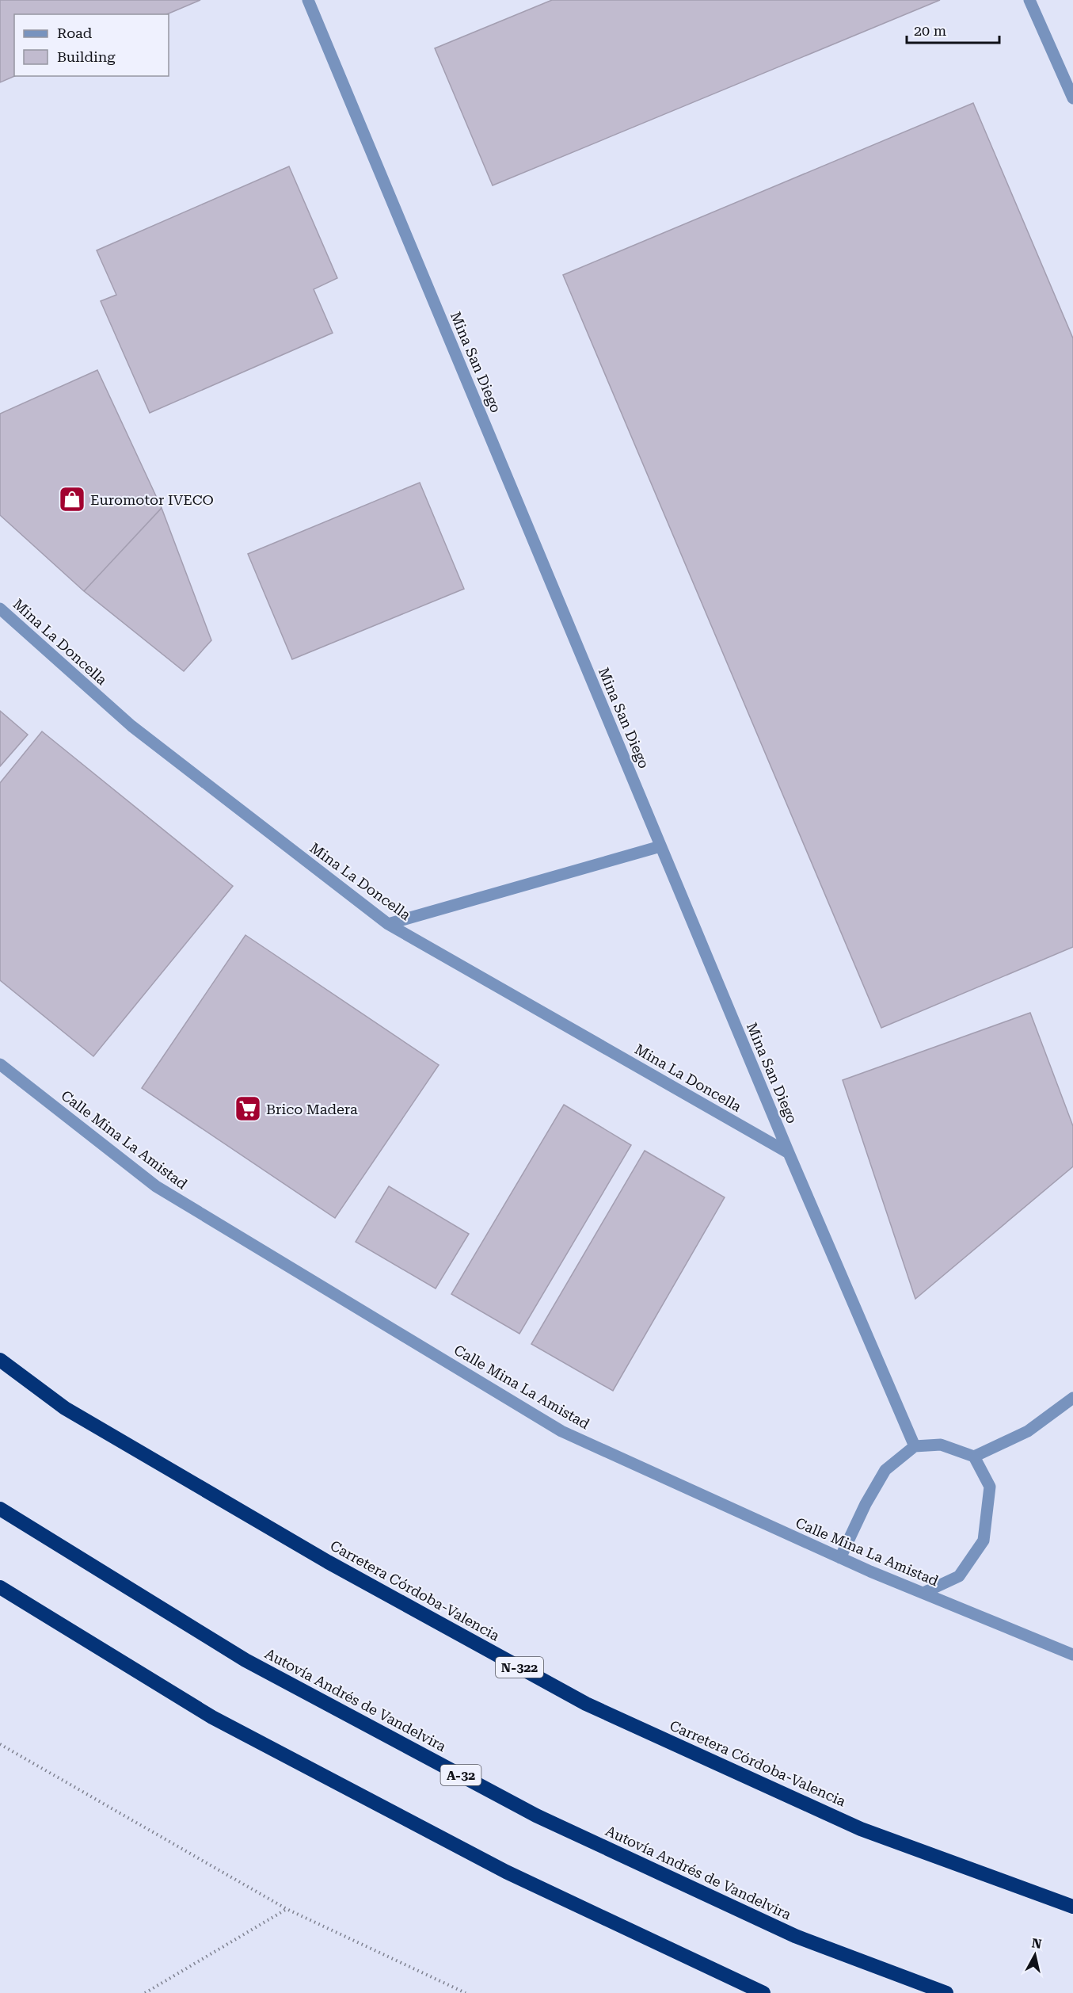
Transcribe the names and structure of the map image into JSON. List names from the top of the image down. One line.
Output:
{"streets":{"highway":["Carretera Córdoba-Valencia","N-322","Autovía Andrés de Vandelvira","A-32"],"street":["Mina San Diego","Mina La Doncella","Calle Mina La Amistad"]},"crossings":[["Mina San Diego","Mina La Doncella"],["Mina San Diego","Calle Mina La Amistad"]],"places":{"shop":["Euromotor IVECO"],"supermarket":["Brico Madera"]},"legend":["Road","Building"],"scale_bar":"20 m","north":"top"}
